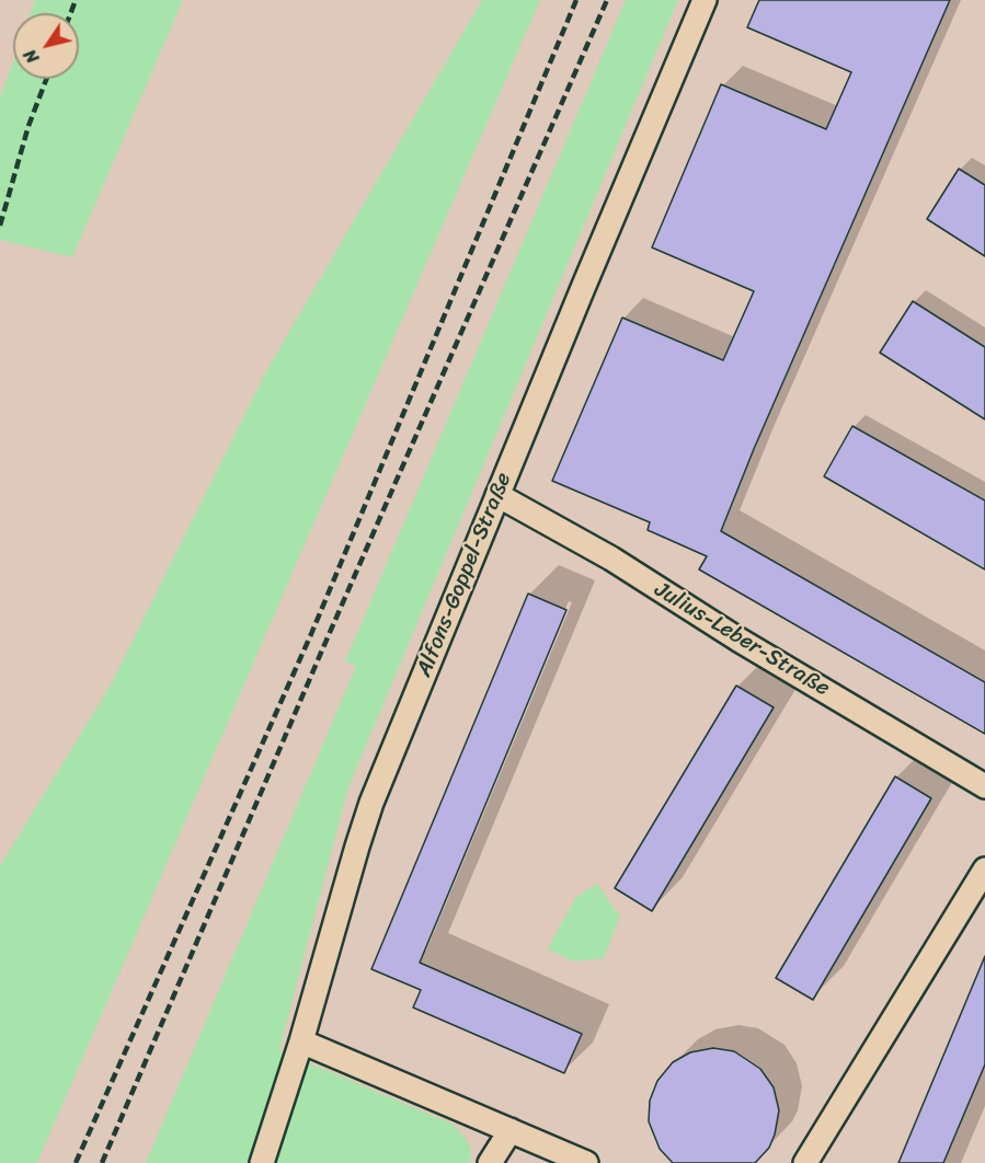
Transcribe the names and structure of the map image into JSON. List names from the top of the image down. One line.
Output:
{"streets":{"street":["Alfons-Goppel-Straße","Julius-Leber-Straße"]},"crossings":[["Alfons-Goppel-Straße","Julius-Leber-Straße"]],"north":"bottom left"}
